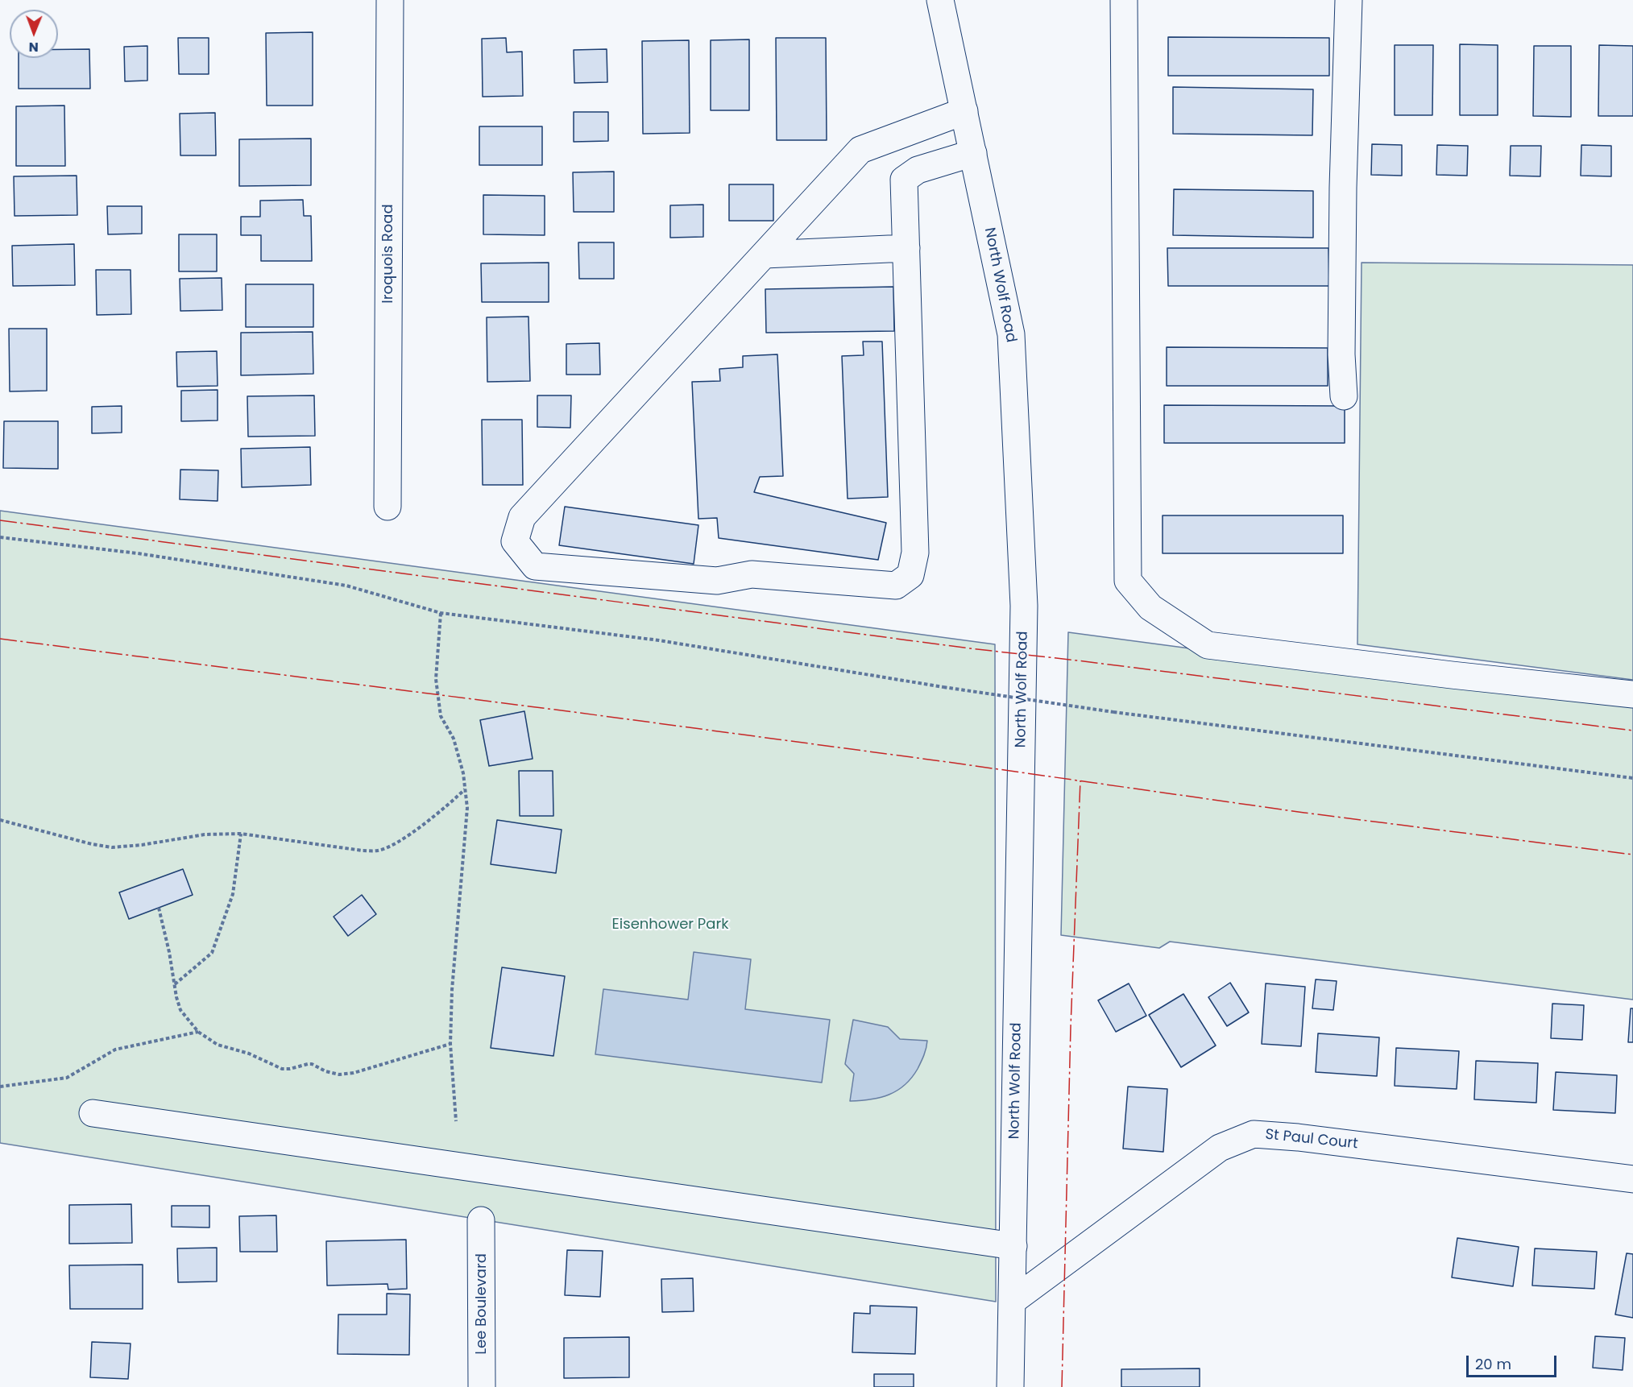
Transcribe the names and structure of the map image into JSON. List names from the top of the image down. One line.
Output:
{"streets":{"main road":["Iroquois Road","North Wolf Road","St Paul Court","Lee Boulevard"]},"crossings":[["North Wolf Road","St Paul Court"]],"parks":["Eisenhower Park"],"scale_bar":"20 m","north":"bottom"}
